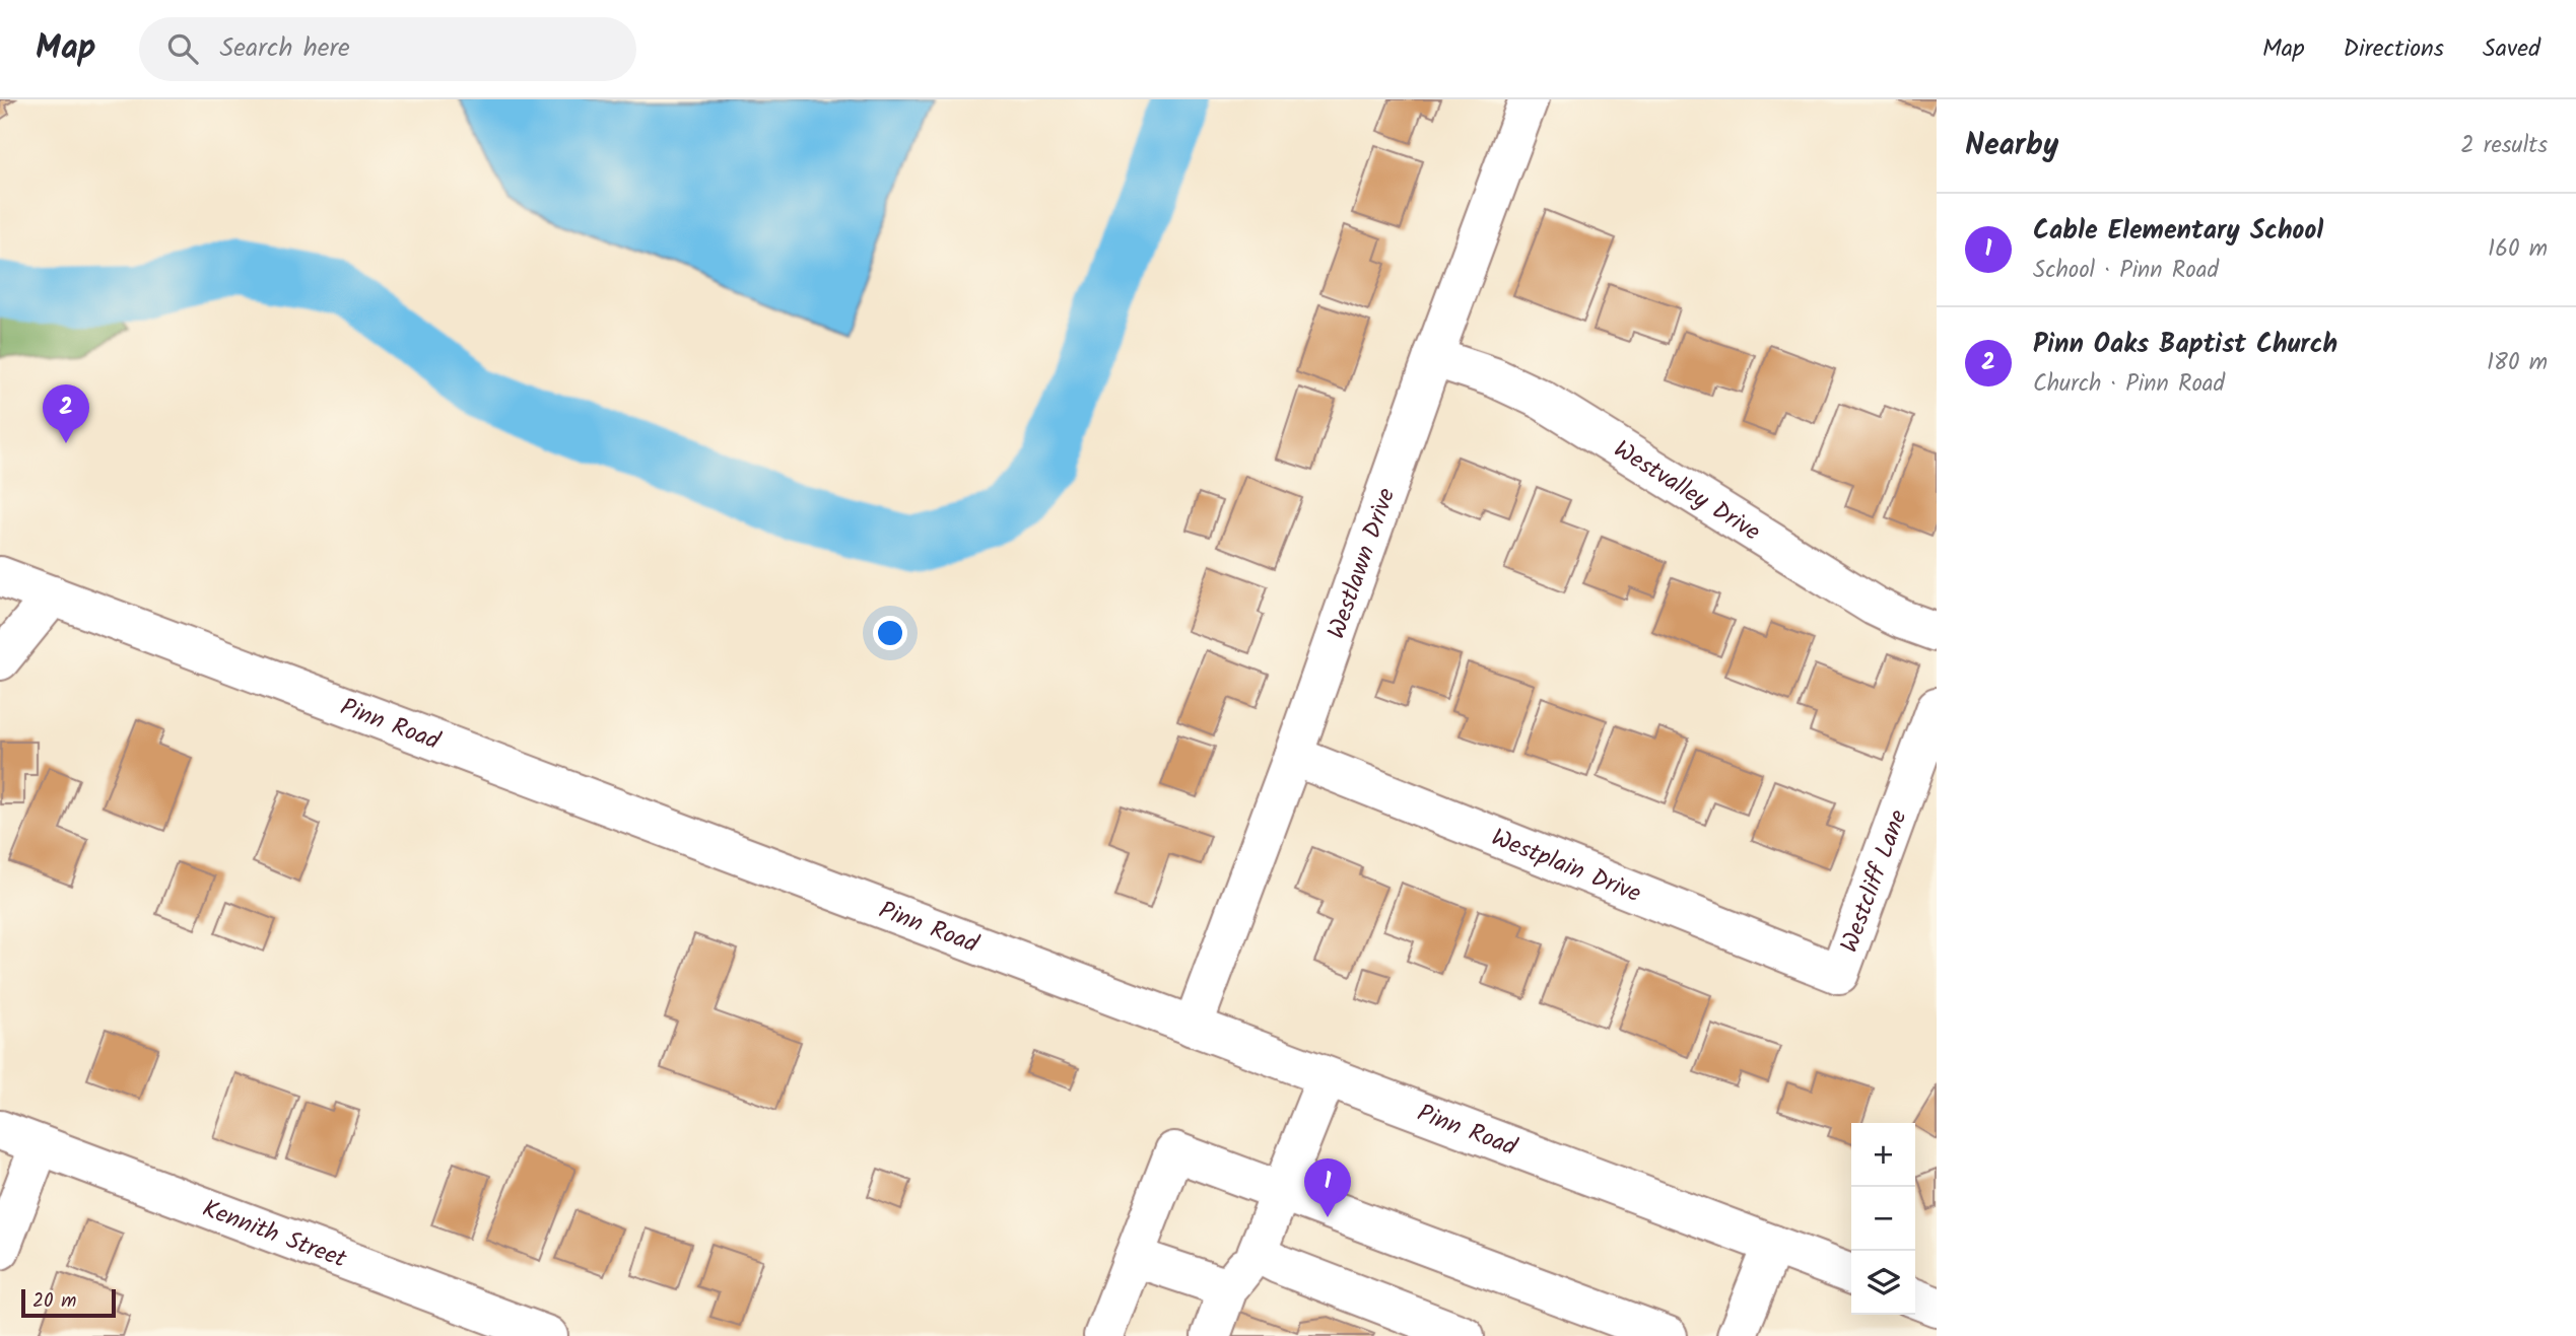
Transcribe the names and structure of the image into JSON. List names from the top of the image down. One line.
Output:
{"streets":{"street":["Westvalley Drive","Westlawn Drive","Pinn Road","Westplain Drive","Westcliff Lane","Kennith Street"]},"crossings":[["Westvalley Drive","Westlawn Drive"],["Westlawn Drive","Pinn Road"],["Westlawn Drive","Westplain Drive"],["Westplain Drive","Westcliff Lane"]],"scale_bar":"20 m","page":{"header":"Map","search":"Search here","nav":["Map","Directions","Saved"],"heading":["Nearby","2 results"],"list":[{"mark":"1","name":"Cable Elementary School","note":"School · Pinn Road","value":"160 m"},{"mark":"2","name":"Pinn Oaks Baptist Church","note":"Church · Pinn Road","value":"180 m"}],"pins":["2","1"],"map_buttons":["+","−"],"scale":"20 m"}}
